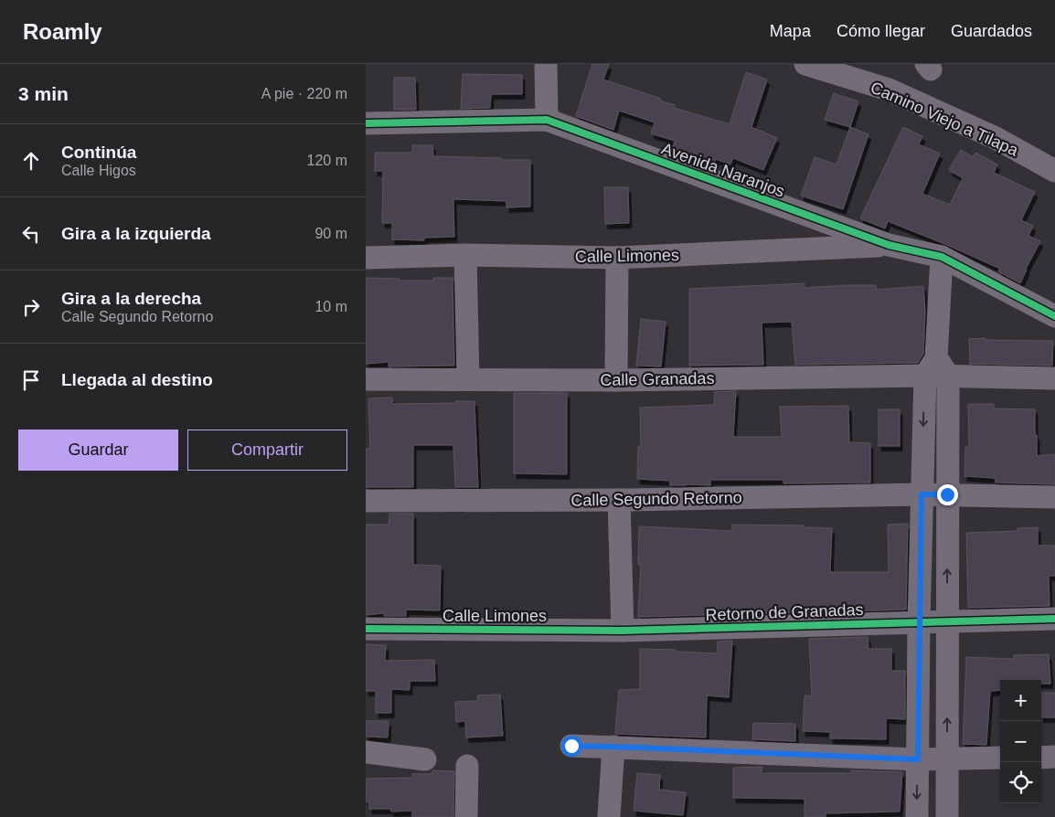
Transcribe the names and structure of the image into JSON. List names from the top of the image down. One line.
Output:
{"streets":{"street":["Camino Viejo a Tilapa","Avenida Naranjos","Calle Limones","Calle Granadas","Calle Segundo Retorno","Retorno de Granadas"]},"crossings":[["Avenida Naranjos","Calle Limones"],["Calle Limones","Retorno de Granadas"]],"page":{"header":"Roamly","nav":["Mapa","Cómo llegar","Guardados"],"heading":["3 min","A pie · 220 m"],"list":[["Continúa","Calle Higos","120 m"],["Gira a la izquierda","90 m"],["Gira a la derecha","Calle Segundo Retorno","10 m"],"Llegada al destino"],"buttons":["Guardar","Compartir"],"map_buttons":["+","−"]}}
